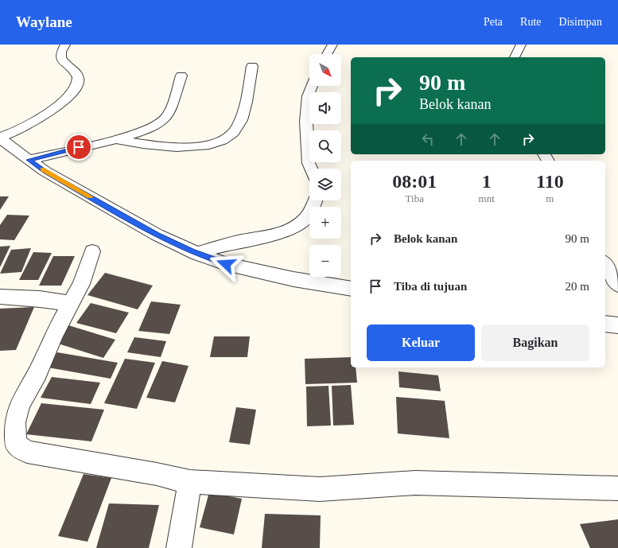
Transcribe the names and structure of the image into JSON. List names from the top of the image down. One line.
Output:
{"north":"bottom right","page":{"header":"Waylane","nav":["Peta","Rute","Disimpan"],"map_buttons":["+","−"],"turn":["90 m","Belok kanan"],"eta":["08:01","Tiba","1","mnt","110","m"],"list":[{"name":"Belok kanan","value":"90 m"},{"name":"Tiba di tujuan","value":"20 m"}],"buttons":["Keluar","Bagikan"]}}
